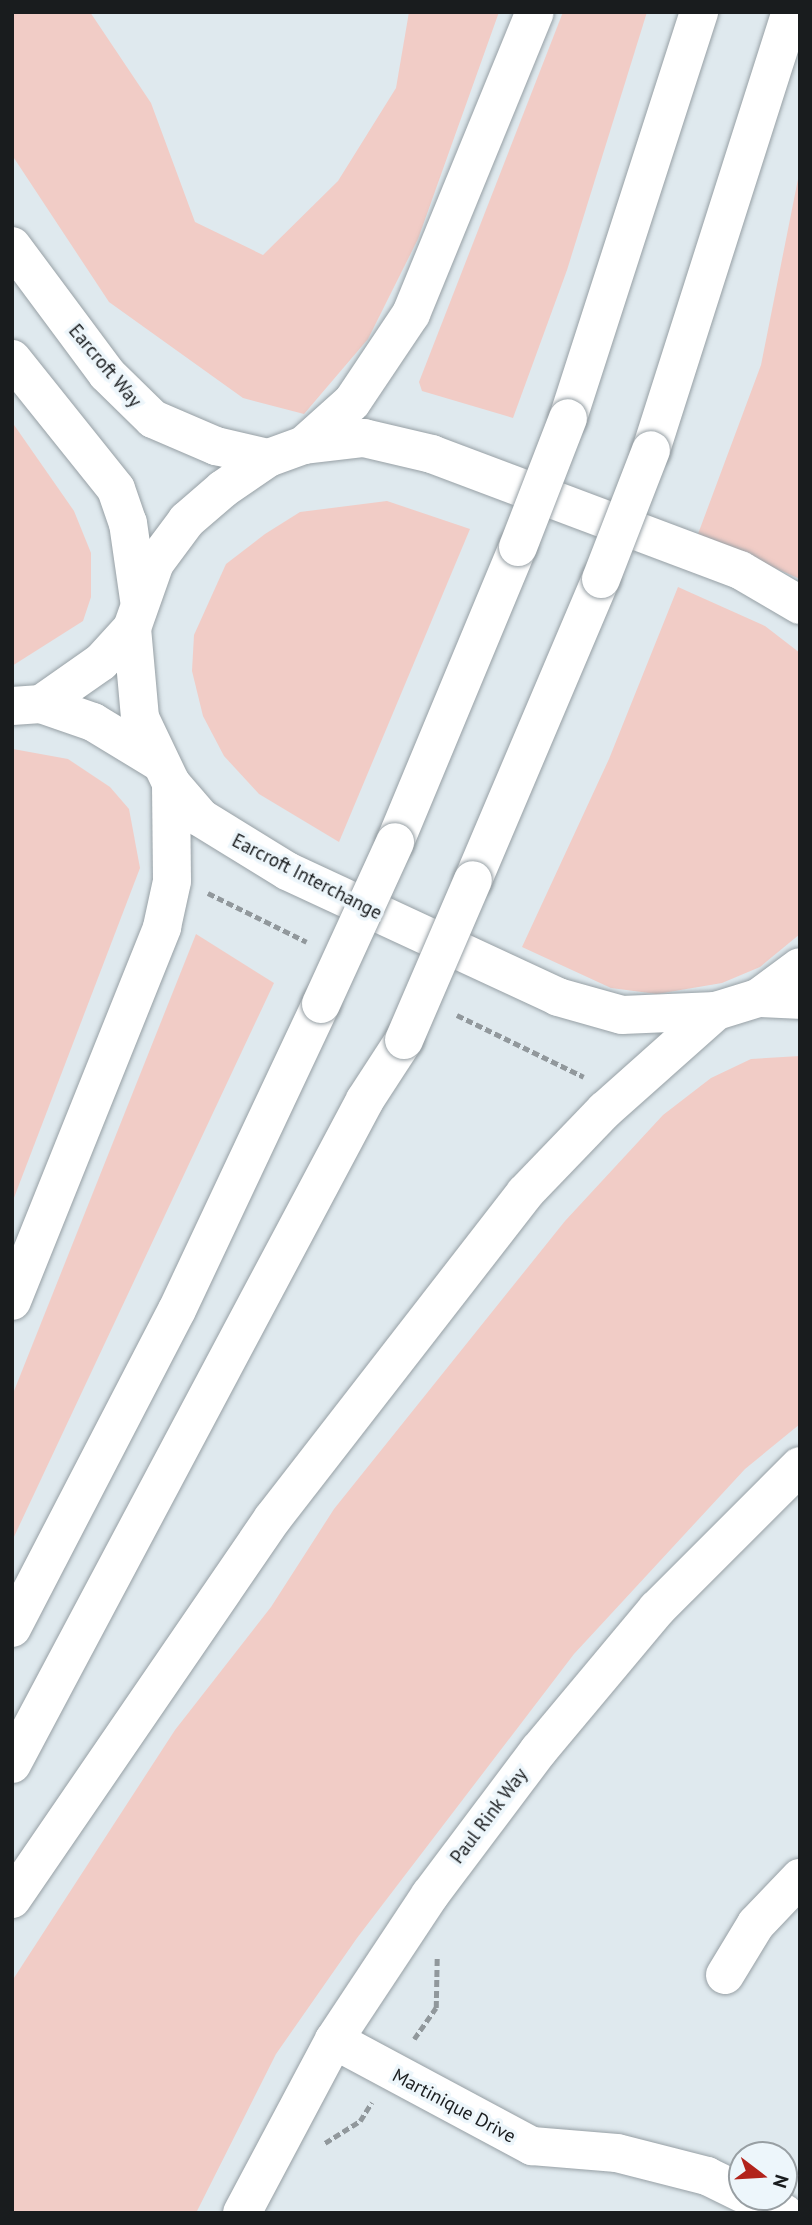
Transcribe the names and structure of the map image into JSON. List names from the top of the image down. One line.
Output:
{"streets":{"main road":["Earcroft Way","Earcroft Interchange","Paul Rink Way","Martinique Drive"]},"crossings":[["Earcroft Way","Earcroft Interchange"],["Paul Rink Way","Martinique Drive"]],"north":"right"}
